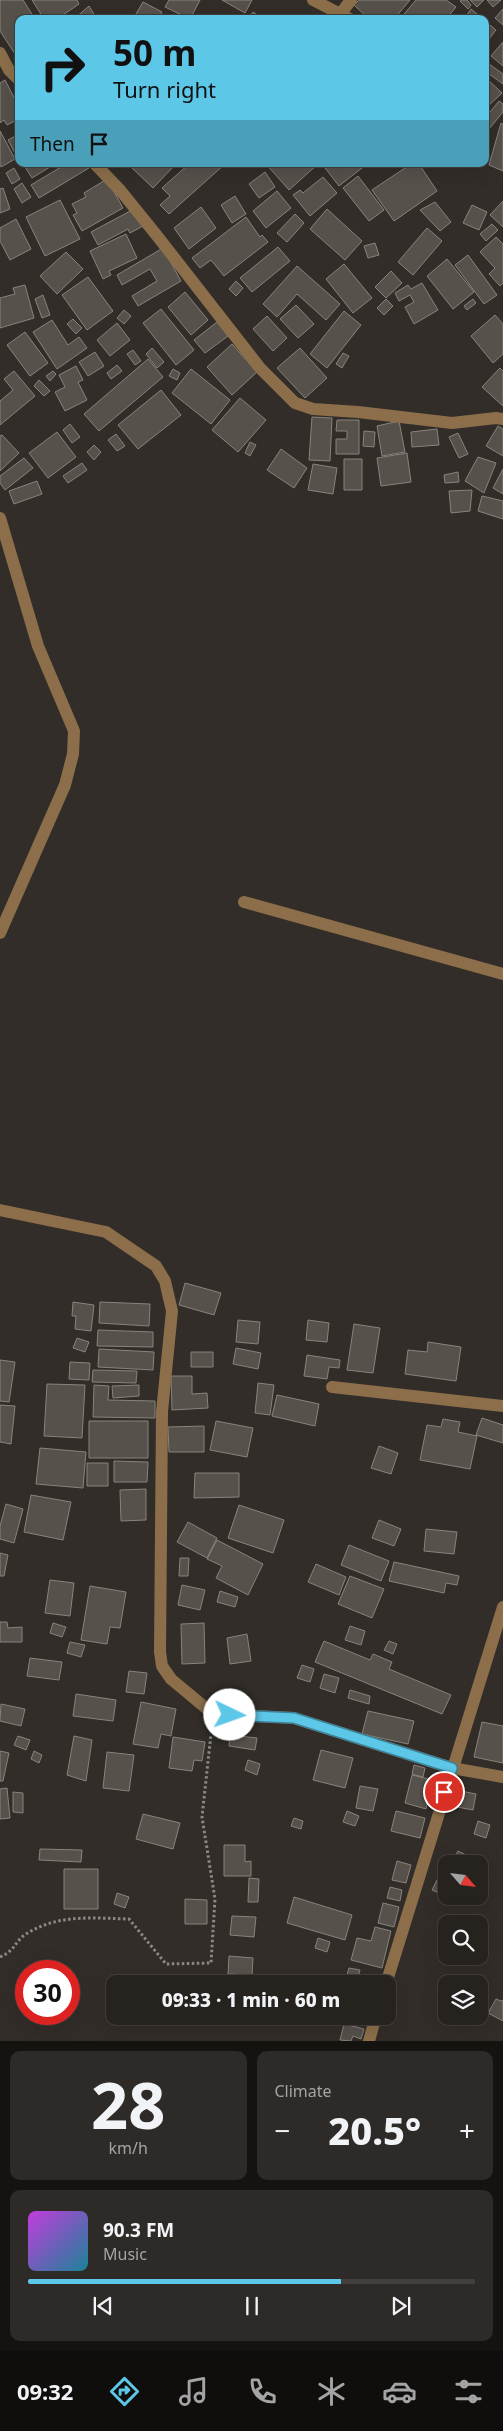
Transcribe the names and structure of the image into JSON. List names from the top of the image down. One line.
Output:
{"north":"bottom right","page":{"turn":["50 m","Turn right"],"then":"Then","limit":"30","trip":"09:33 · 1 min · 60 m","tile":[["28","km/h"],"Climate"],"heat":["−","20.5°","+"],"song":["90.3 FM","Music"],"tabs":"09:32"}}
